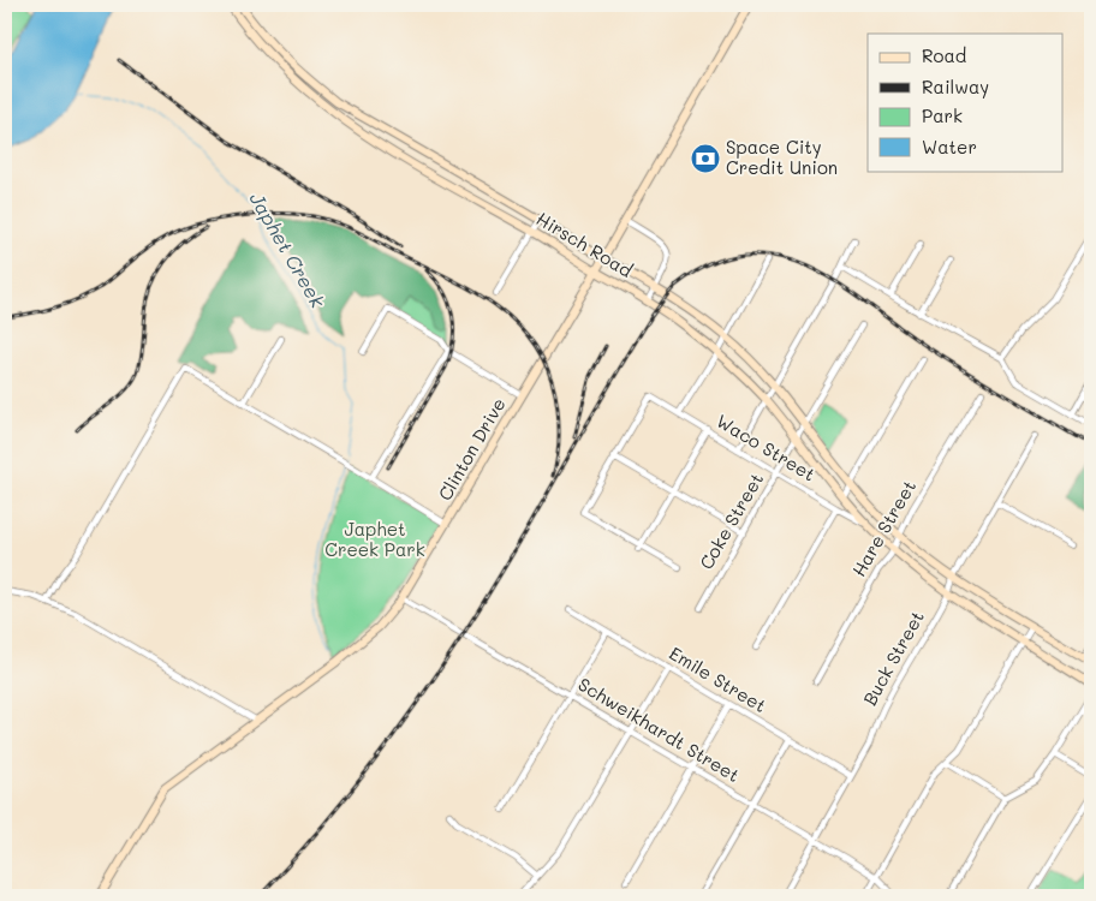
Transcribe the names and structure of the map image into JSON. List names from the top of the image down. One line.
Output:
{"streets":{"main road":["Hirsch Road","Clinton Drive"],"street":["Waco Street","Coke Street","Hare Street","Buck Street","Emile Street","Schweikhardt Street"]},"crossings":[["Hirsch Road","Waco Street"],["Hirsch Road","Clinton Drive"],["Hirsch Road","Coke Street"],["Hirsch Road","Hare Street"],["Waco Street","Coke Street"],["Clinton Drive","Schweikhardt Street"],["Buck Street","Emile Street"],["Buck Street","Schweikhardt Street"]],"water":["Japhet Creek"],"parks":["Japhet Creek Park"],"places":{"bank":["Space City Credit Union"]},"legend":["Road","Railway","Park","Water"]}
